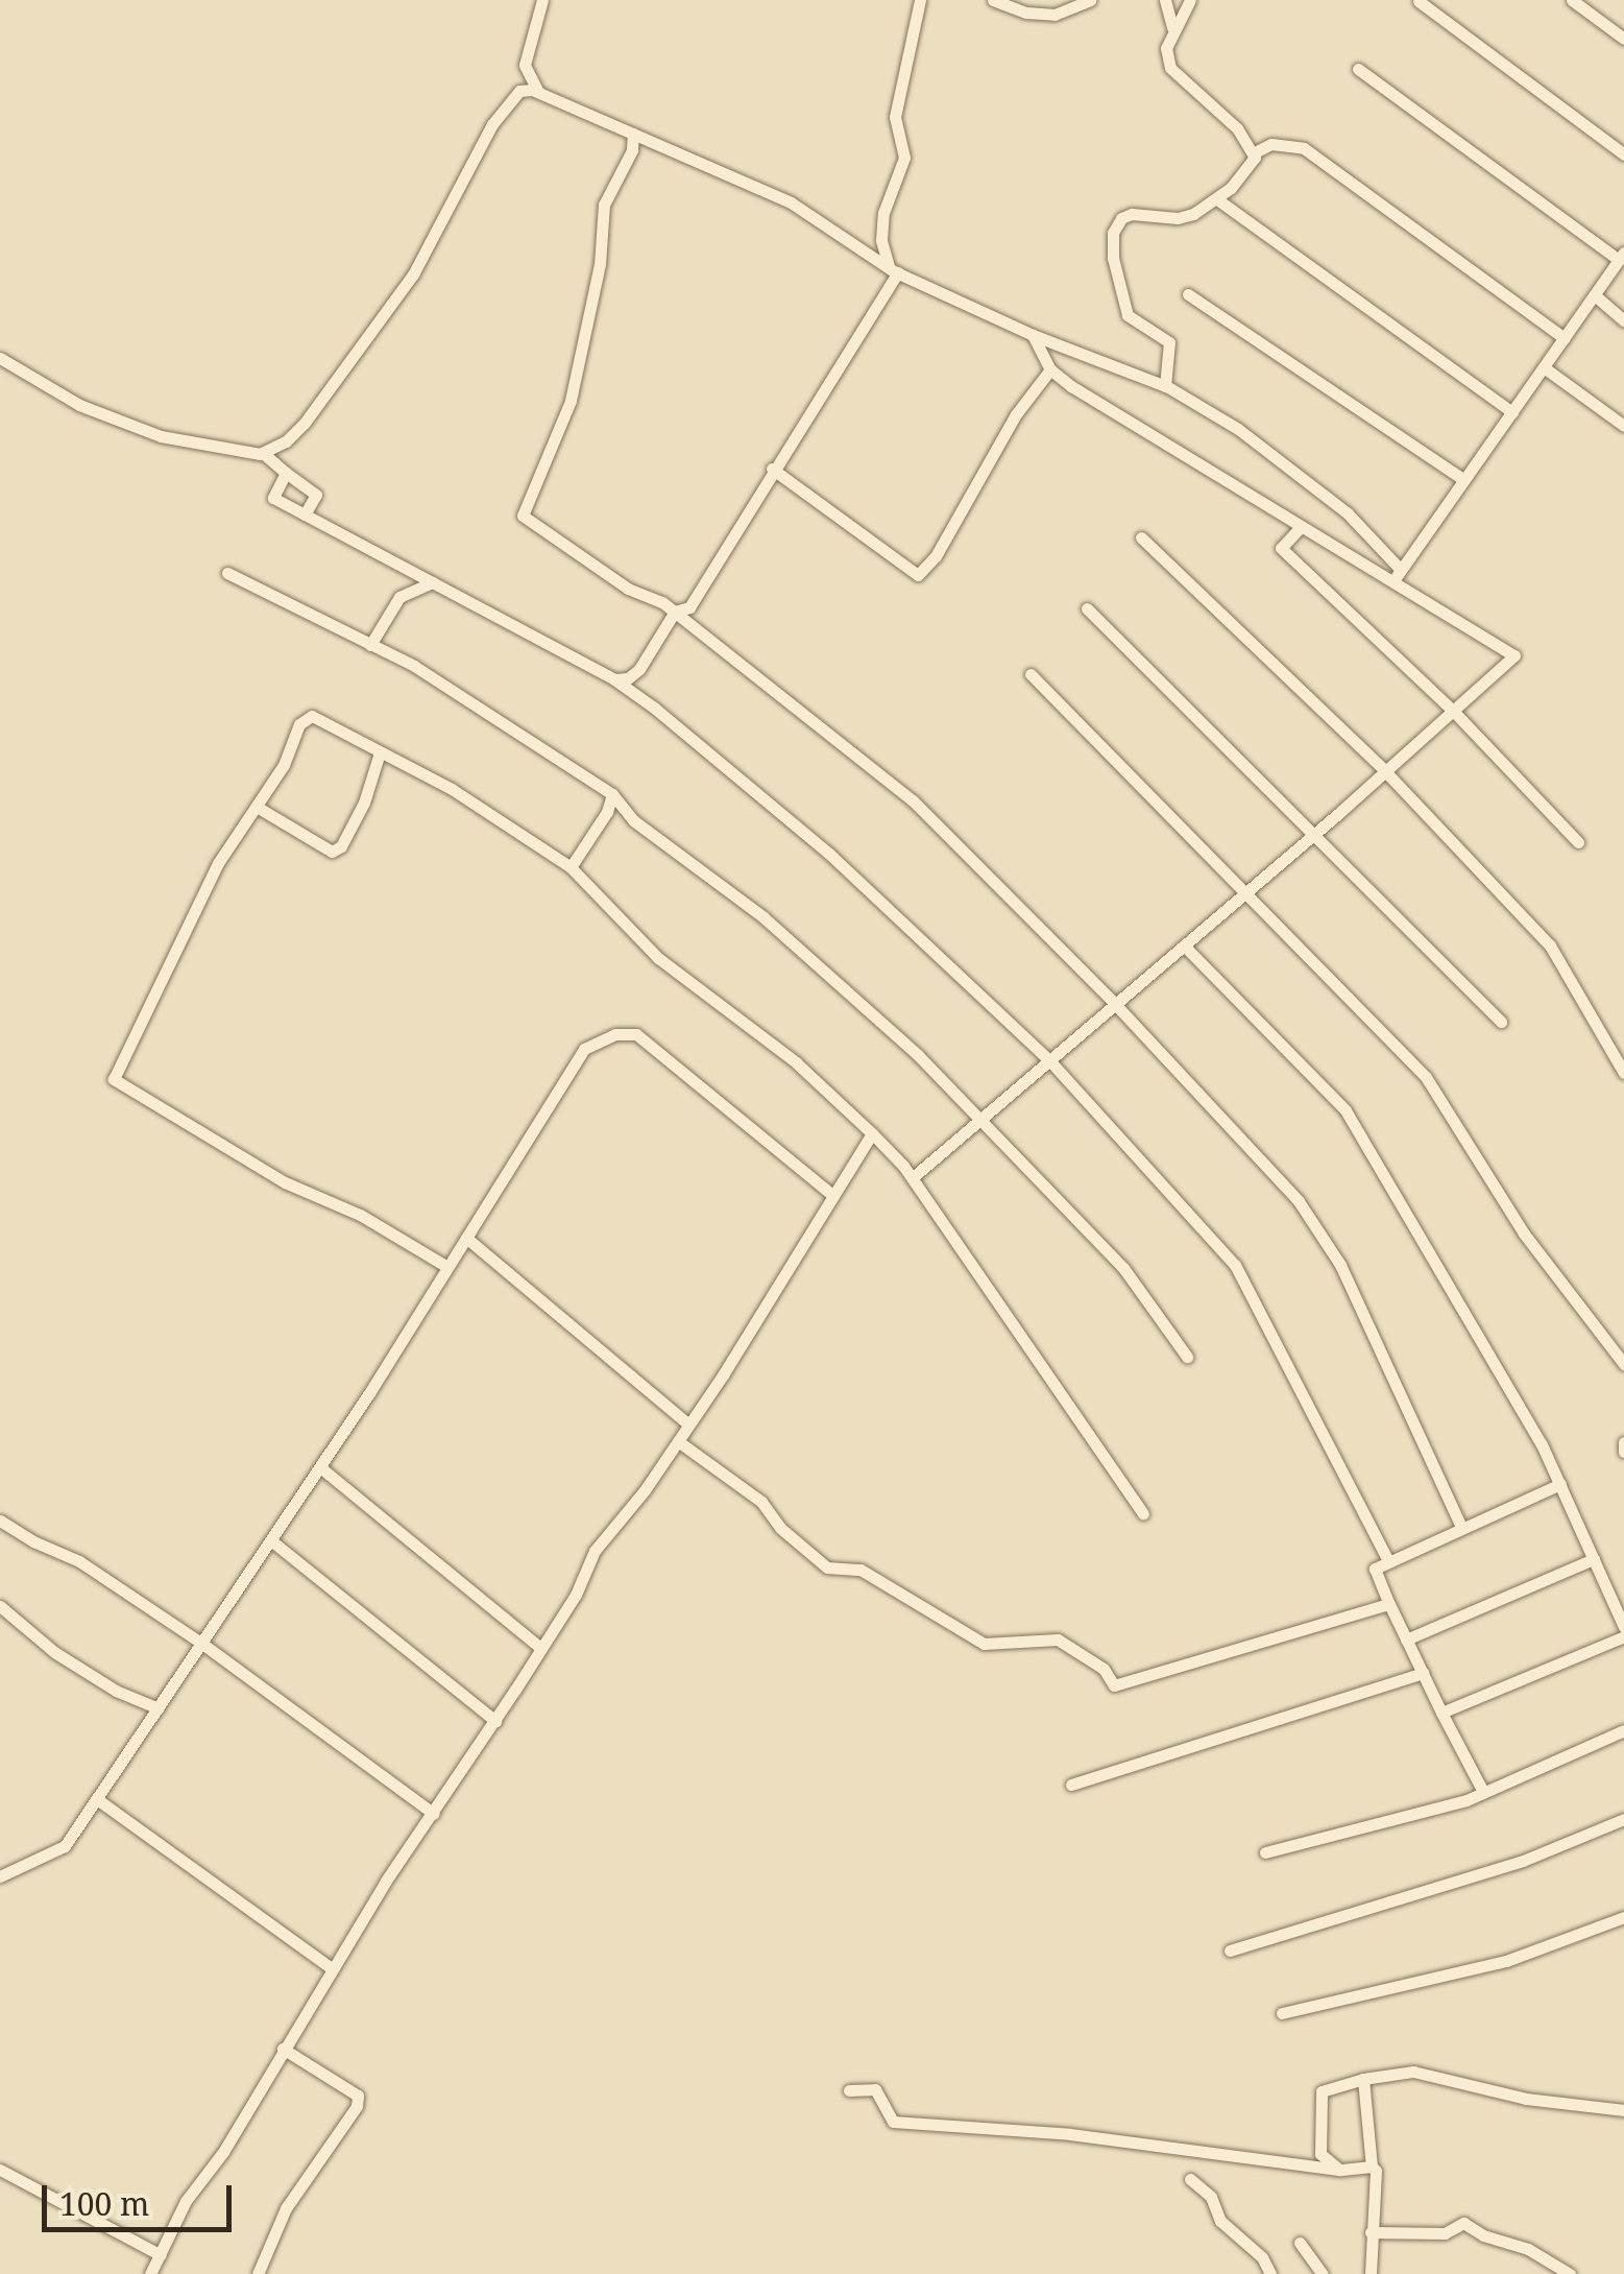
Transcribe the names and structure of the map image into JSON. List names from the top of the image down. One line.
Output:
{"scale_bar":"100 m"}
